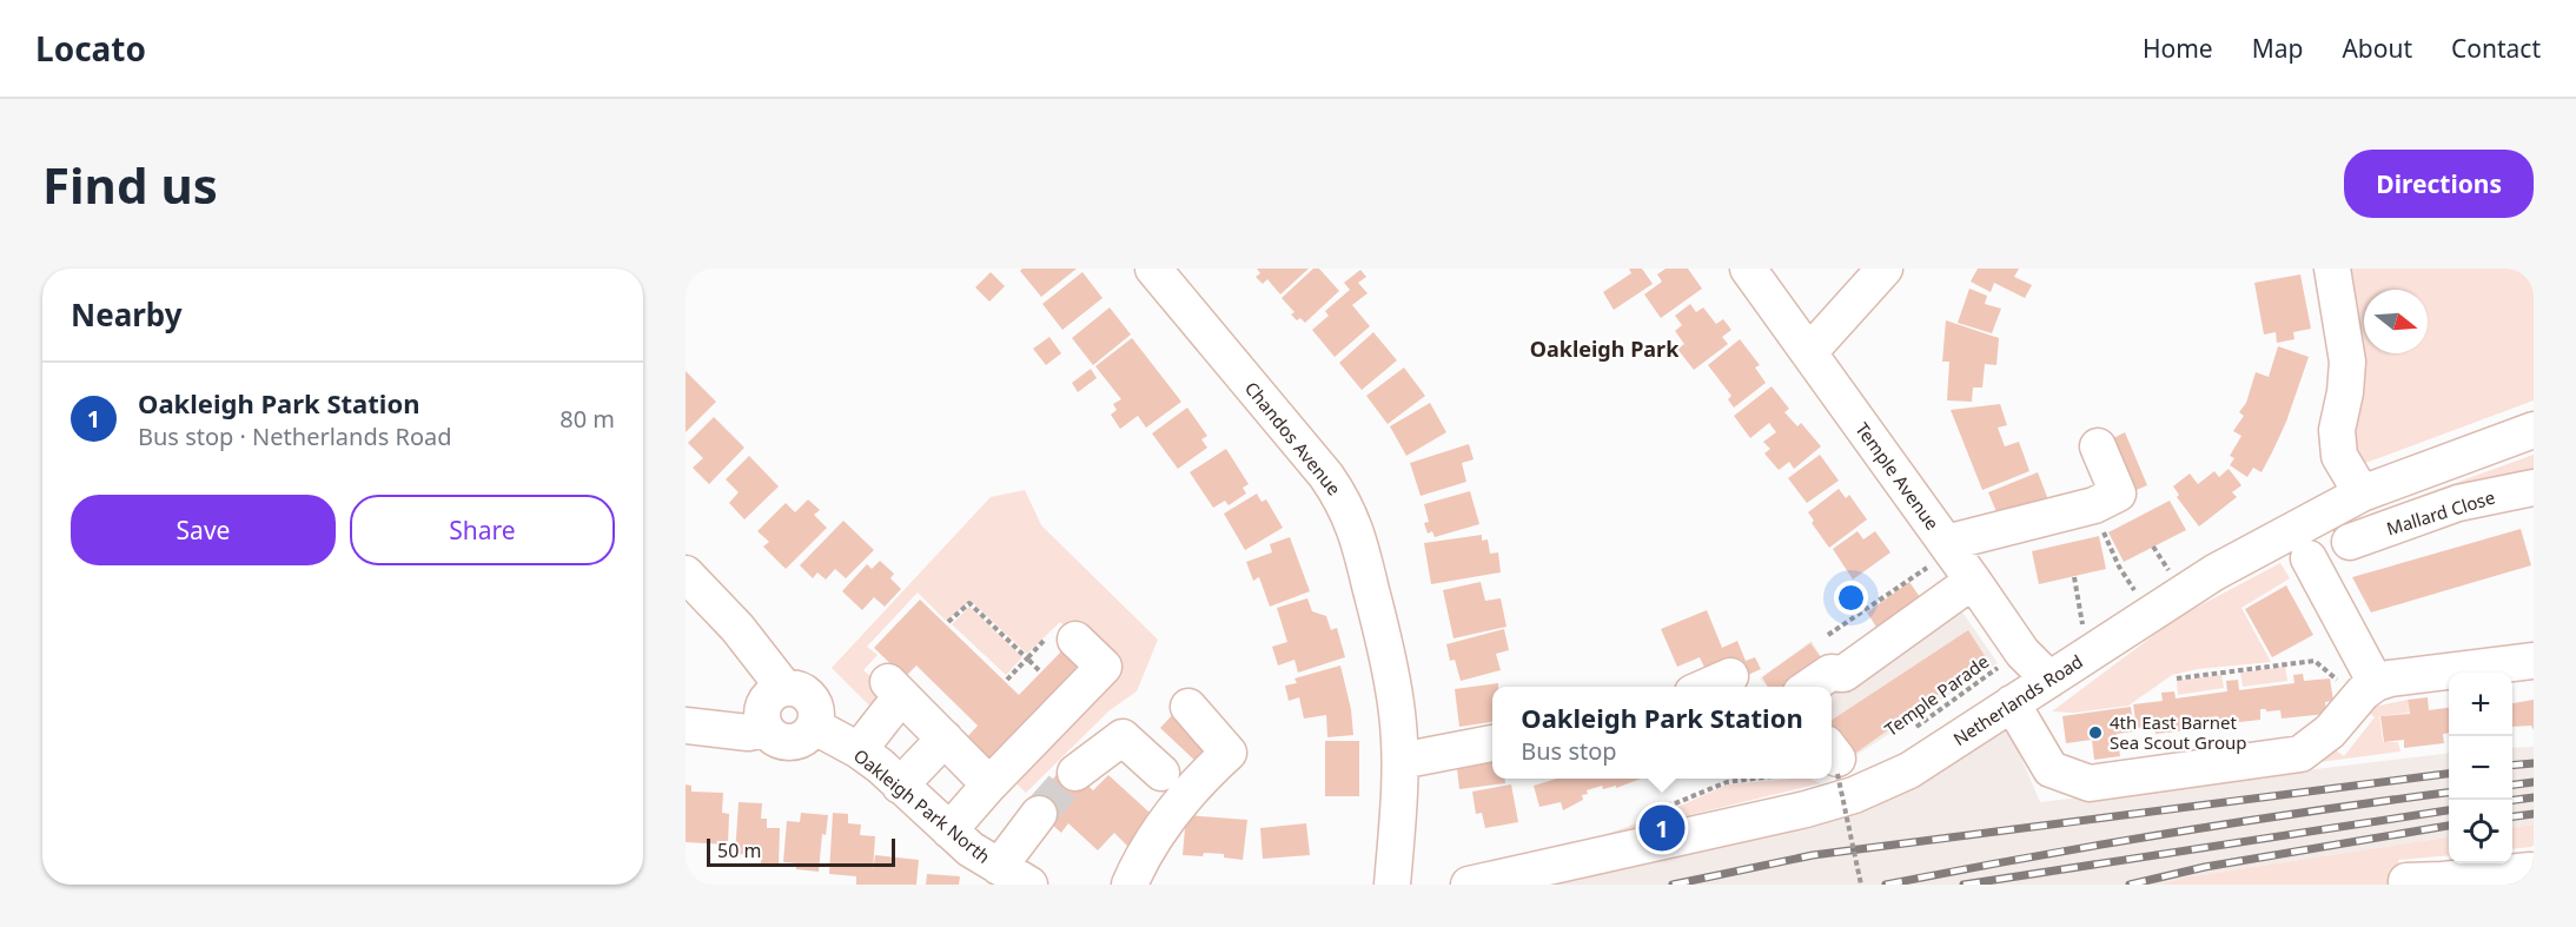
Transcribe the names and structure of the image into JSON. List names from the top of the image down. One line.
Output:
{"streets":{"street":["Chandos Avenue","Temple Avenue","Mallard Close","Netherlands Road","Oakleigh Park North"],"path":["Temple Parade"]},"crossings":[["Temple Avenue","Netherlands Road"]],"districts":["Oakleigh Park"],"places":["4th East Barnet Sea Scout Group"],"scale_bar":"50 m","north":"right","page":{"header":"Locato","nav":["Home","Map","About","Contact"],"buttons":["Directions",["Save","Share"]],"title":"Find us","heading":"Nearby","list":[{"mark":"1","name":"Oakleigh Park Station","note":"Bus stop · Netherlands Road","value":"80 m"}],"map_buttons":["+","−"],"popup":["Oakleigh Park Station","Bus stop"],"pins":"1","scale":"50 m"}}
